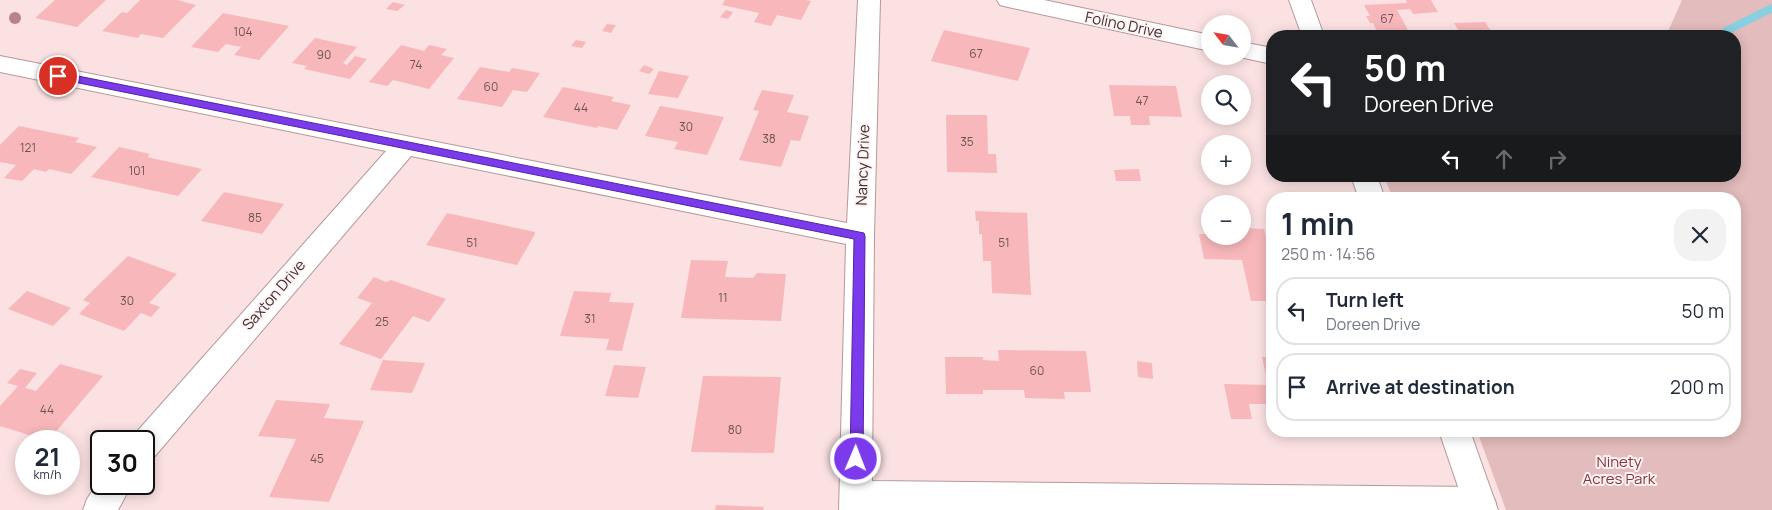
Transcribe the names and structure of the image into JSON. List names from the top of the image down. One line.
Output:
{"streets":{"street":["Folino Drive","Nancy Drive","Saxton Drive"]},"parks":["Ninety Acres Park"],"house_numbers":["67","104","67","90","74","60","47","44","30","38","35","121","101","85","51","51","11","30","31","25","60","44","80","45"],"north":"top left","page":{"map_buttons":["+","−"],"turn":["50 m","Doreen Drive"],"heading":["1 min","250 m · 14:56"],"list":[{"name":"Turn left","note":"Doreen Drive","value":"50 m"},{"name":"Arrive at destination","value":"200 m"}],"speed":"21 km/h","limit":"30"}}
